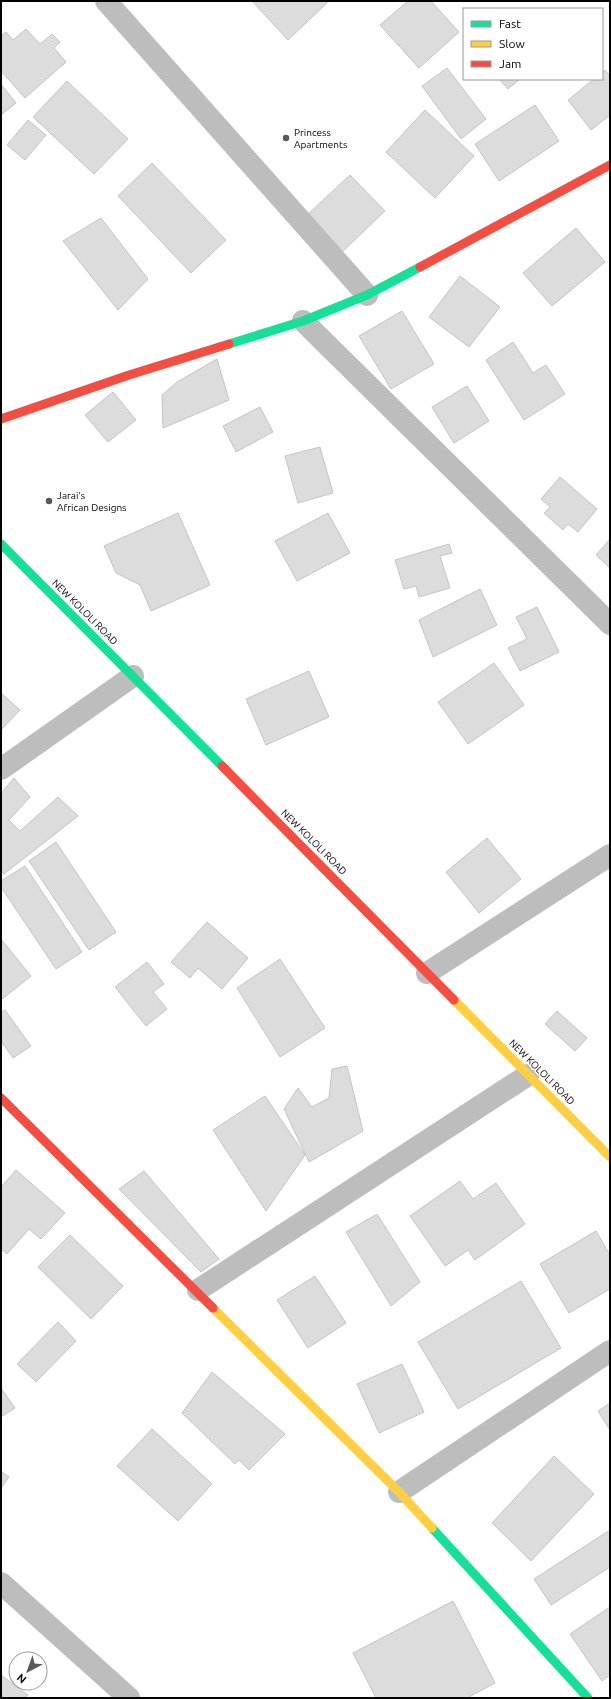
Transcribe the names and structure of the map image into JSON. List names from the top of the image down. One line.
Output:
{"streets":{"street":["NEW KOLOLI ROAD"]},"places":["Princess Apartments","Jarai's African Designs"],"legend":["Fast","Slow","Jam"],"north":"bottom left"}
